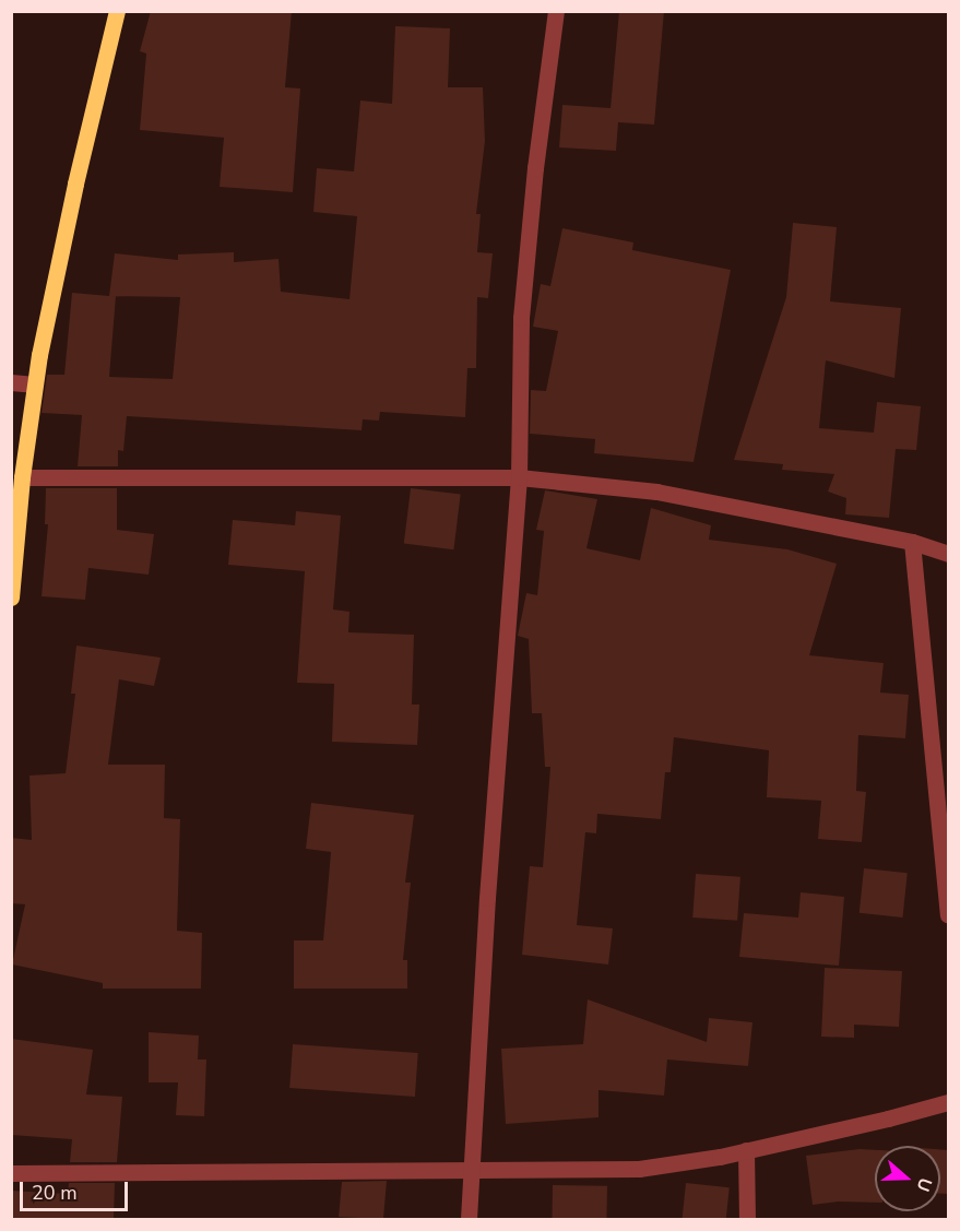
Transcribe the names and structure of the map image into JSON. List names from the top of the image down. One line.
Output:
{"scale_bar":"20 m","north":"right"}
